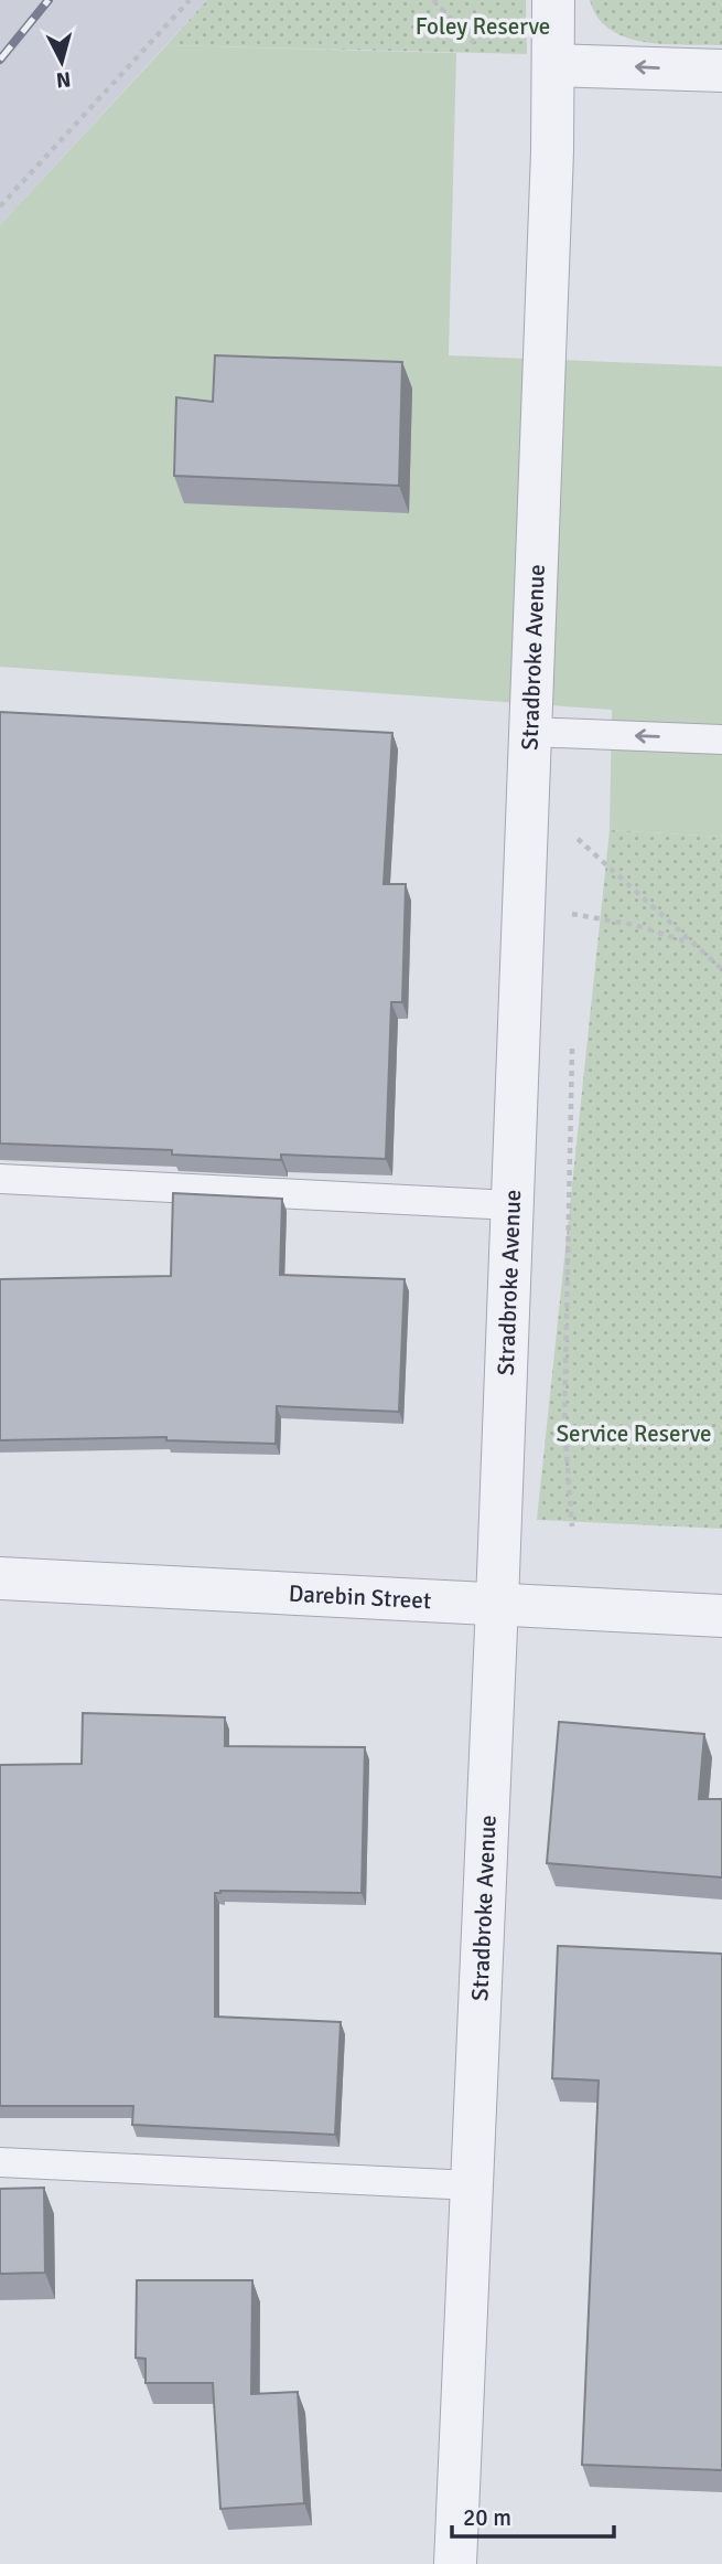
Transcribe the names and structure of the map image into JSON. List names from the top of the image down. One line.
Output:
{"streets":{"street":["Stradbroke Avenue","Darebin Street"]},"crossings":[["Stradbroke Avenue","Darebin Street"]],"parks":["Foley Reserve","Service Reserve"],"scale_bar":"20 m","north":"bottom"}
